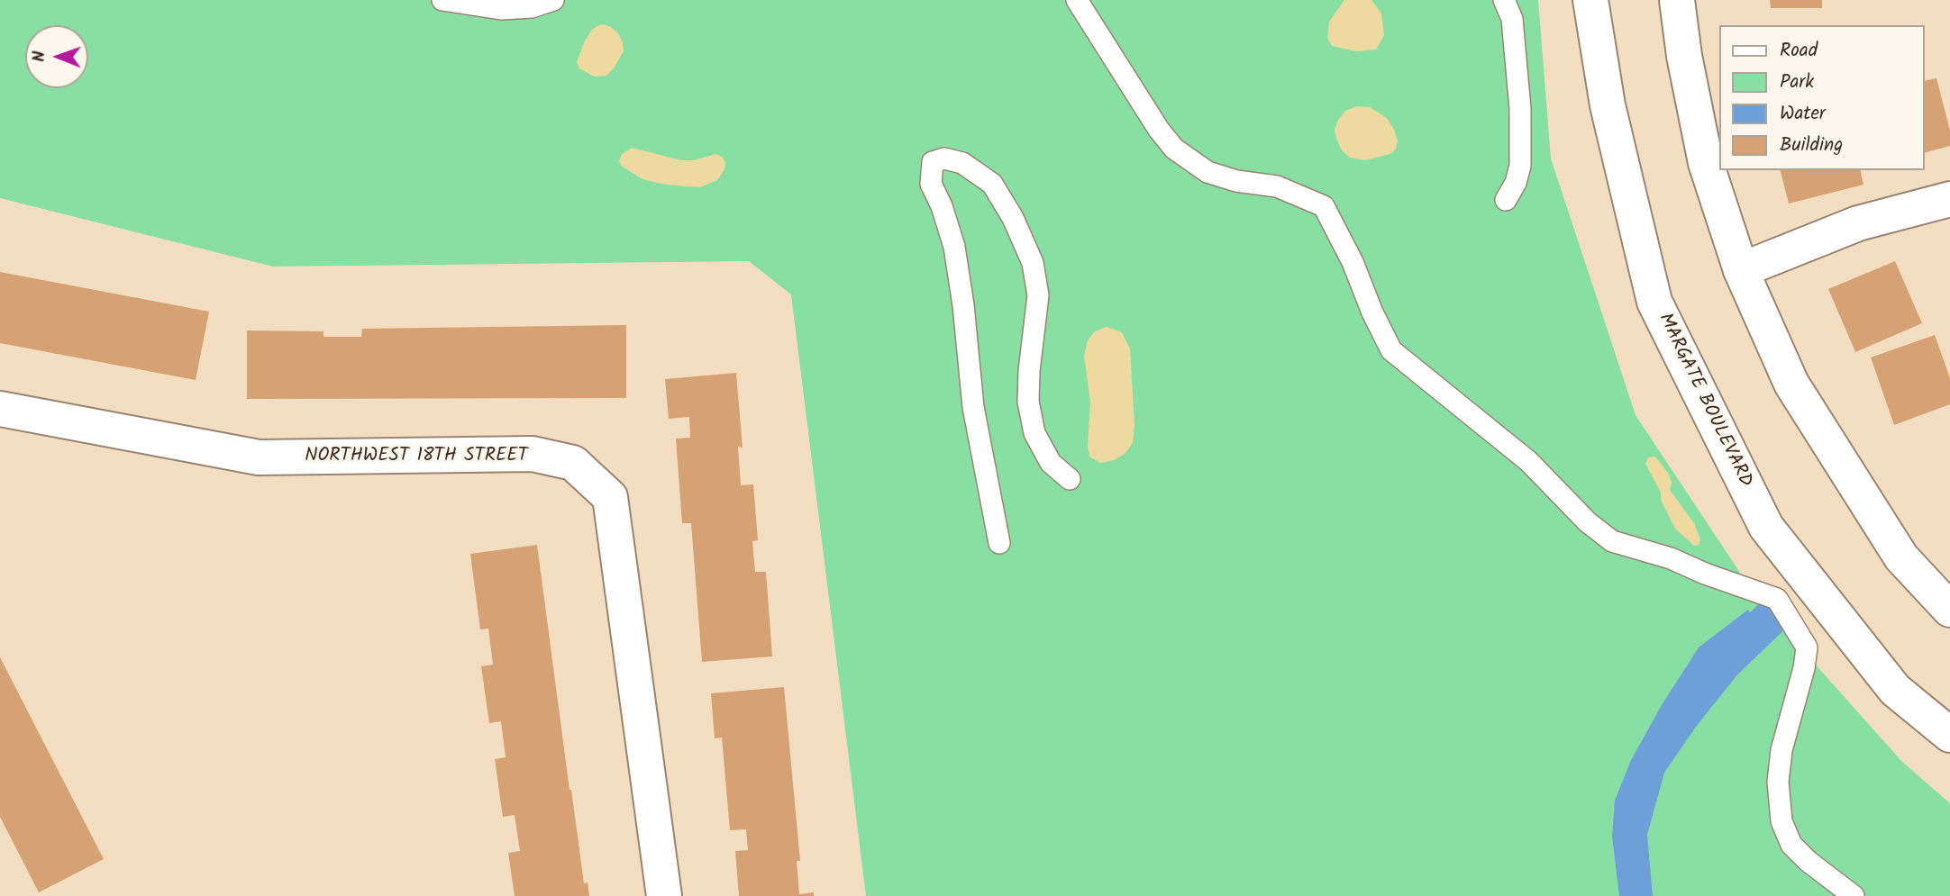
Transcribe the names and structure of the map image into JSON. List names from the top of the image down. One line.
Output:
{"streets":{"street":["MARGATE BOULEVARD","NORTHWEST 18TH STREET"]},"legend":["Road","Park","Water","Building"],"north":"left"}
